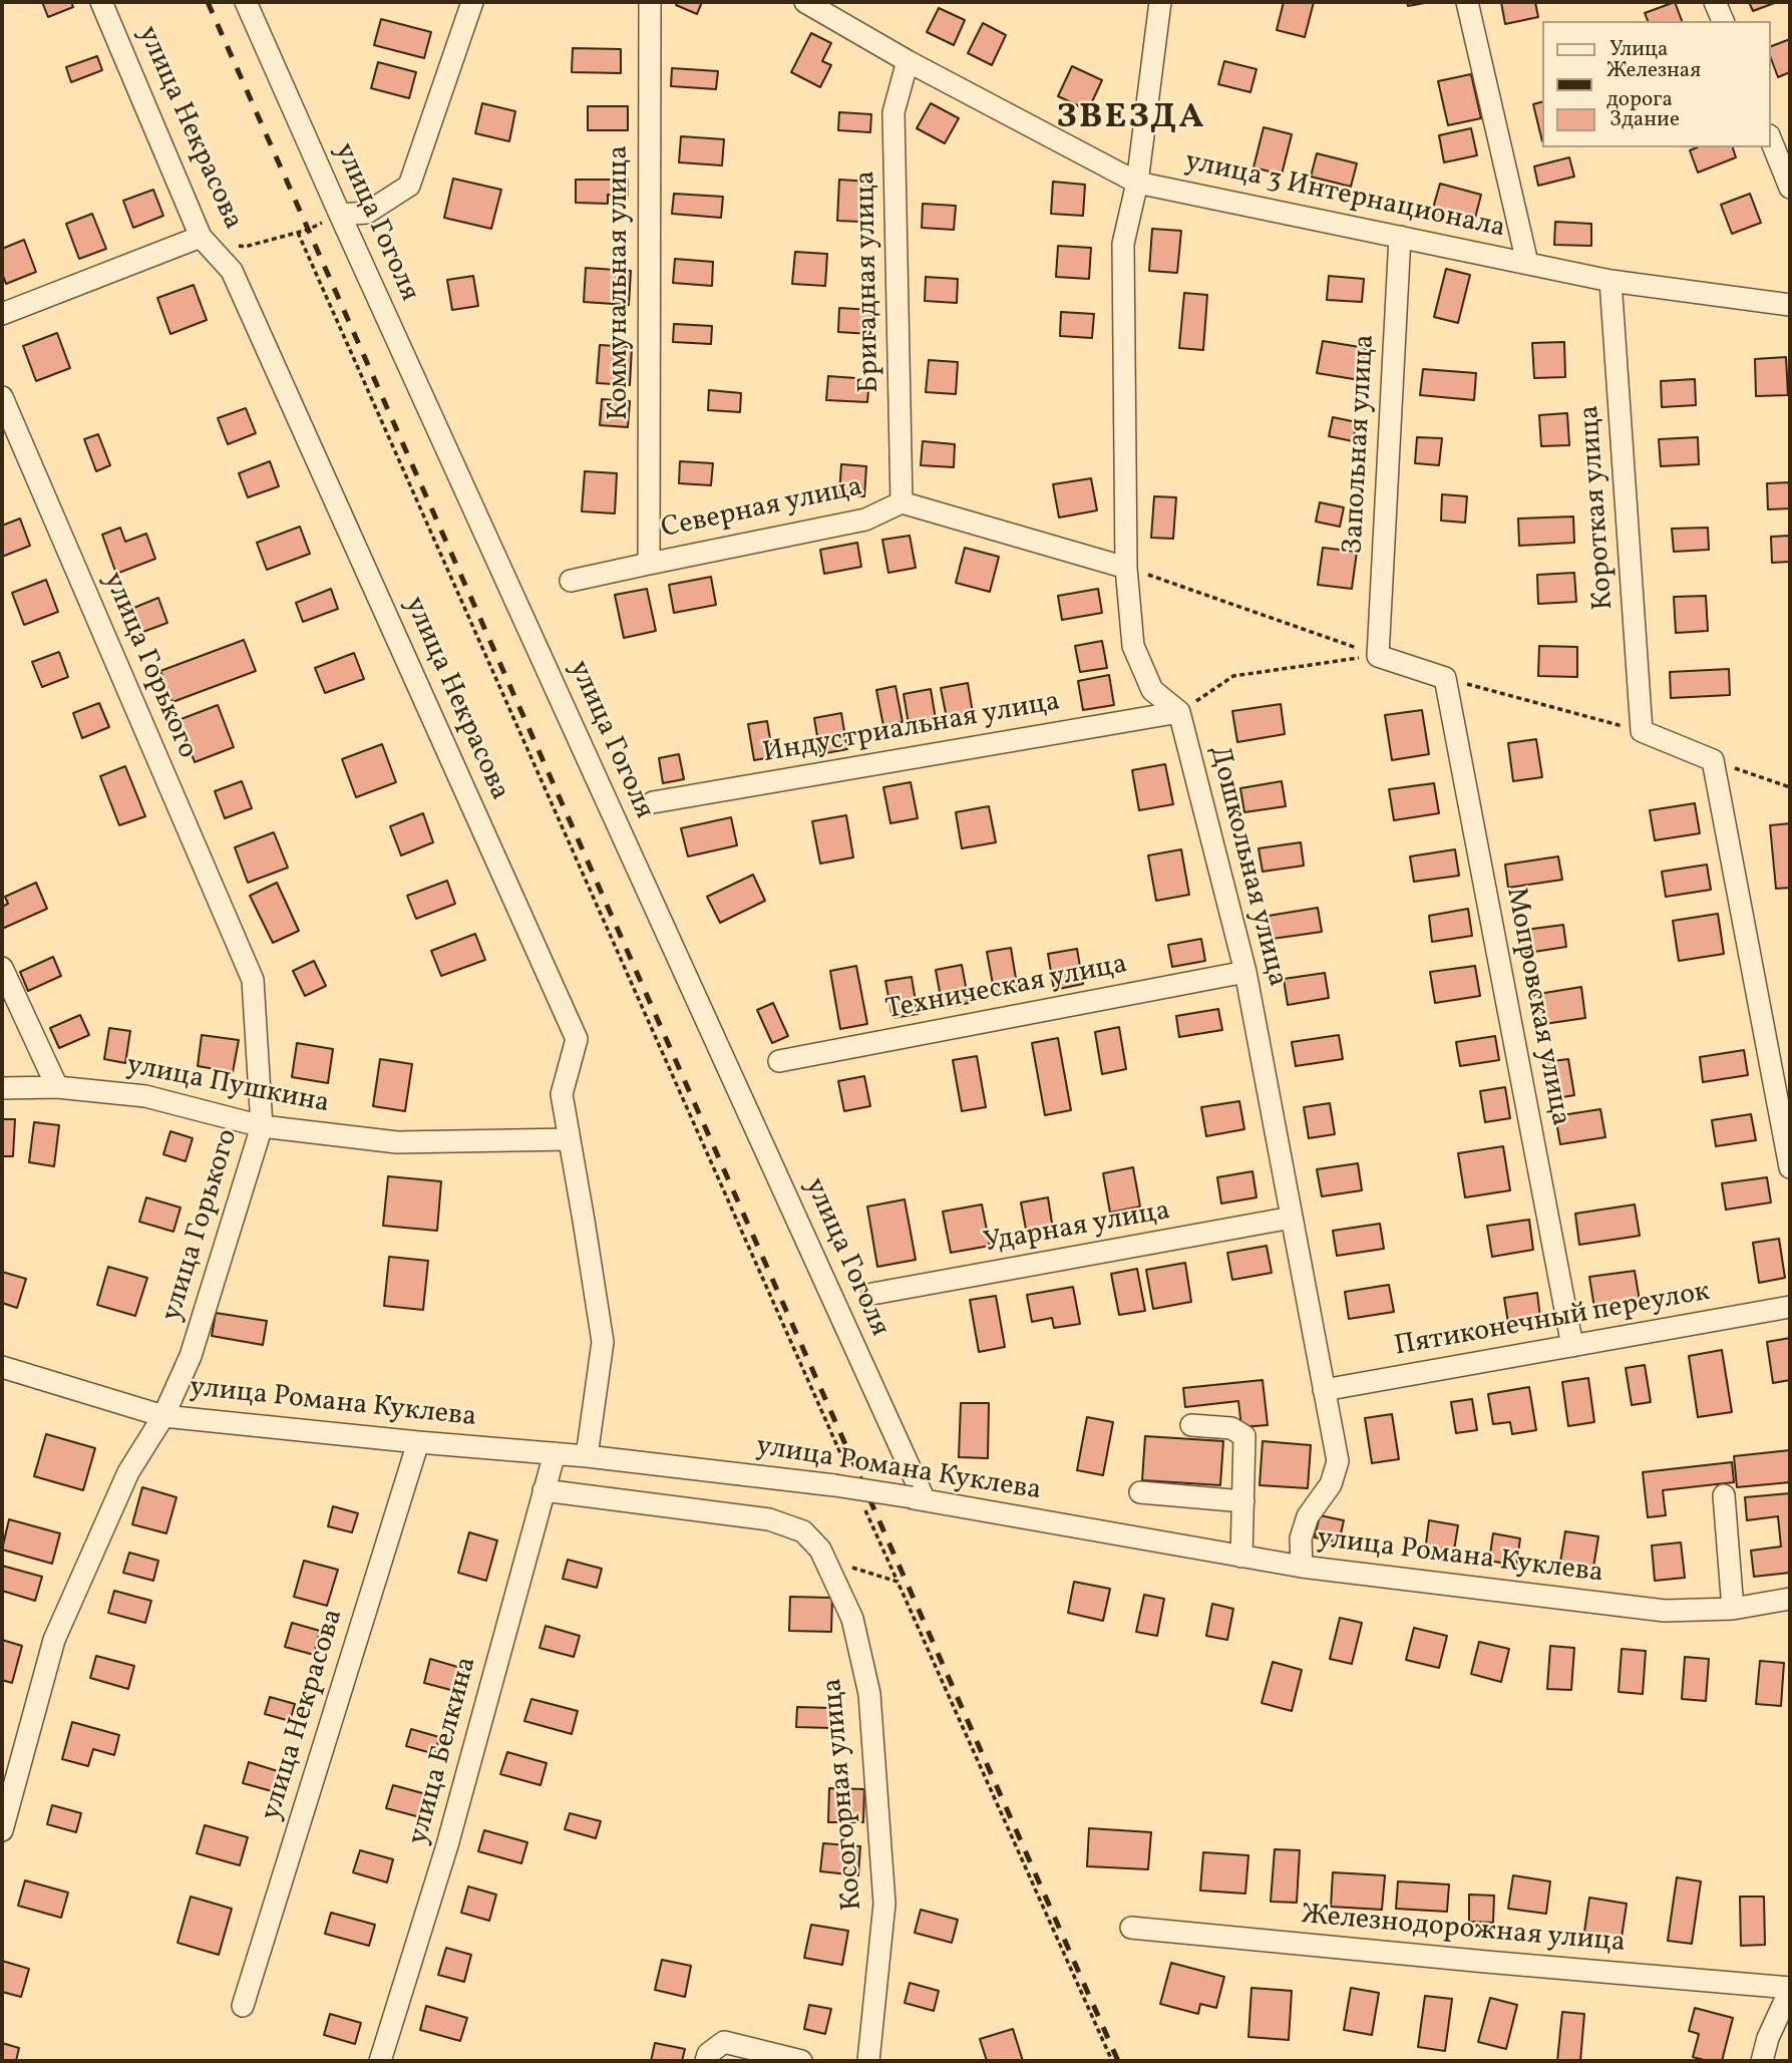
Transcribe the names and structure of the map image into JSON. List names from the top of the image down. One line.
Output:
{"streets":{"street":["улица Некрасова","улица 3 Интернационала","улица Гоголя","Бригадная улица","Коммунальная улица","Запольная улица","Короткая улица","Северная улица","улица Горького","Индустриальная улица","Дошкольная улица","Техническая улица","Мопровская улица","улица Пушкина","Ударная улица","Пятиконечный переулок","улица Романа Куклева","улица Белкина","Косогорная улица","Железнодорожная улица"]},"crossings":[["улица Некрасова","улица Пушкина"],["улица Некрасова","улица Романа Куклева"],["улица 3 Интернационала","Бригадная улица"],["улица 3 Интернационала","Запольная улица"],["улица 3 Интернационала","Короткая улица"],["улица Гоголя","улица Романа Куклева"],["Бригадная улица","Северная улица"],["Коммунальная улица","Северная улица"],["улица Горького","улица Пушкина"],["улица Горького","улица Романа Куклева"],["Индустриальная улица","Дошкольная улица"],["Дошкольная улица","Техническая улица"],["Дошкольная улица","Ударная улица"],["Дошкольная улица","Пятиконечный переулок"],["Дошкольная улица","улица Романа Куклева"],["Мопровская улица","Пятиконечный переулок"],["улица Романа Куклева","улица Белкина"],["улица Белкина","Косогорная улица"]],"districts":["ЗВЕЗДА"],"legend":["Улица","Железная дорога","Здание"]}
